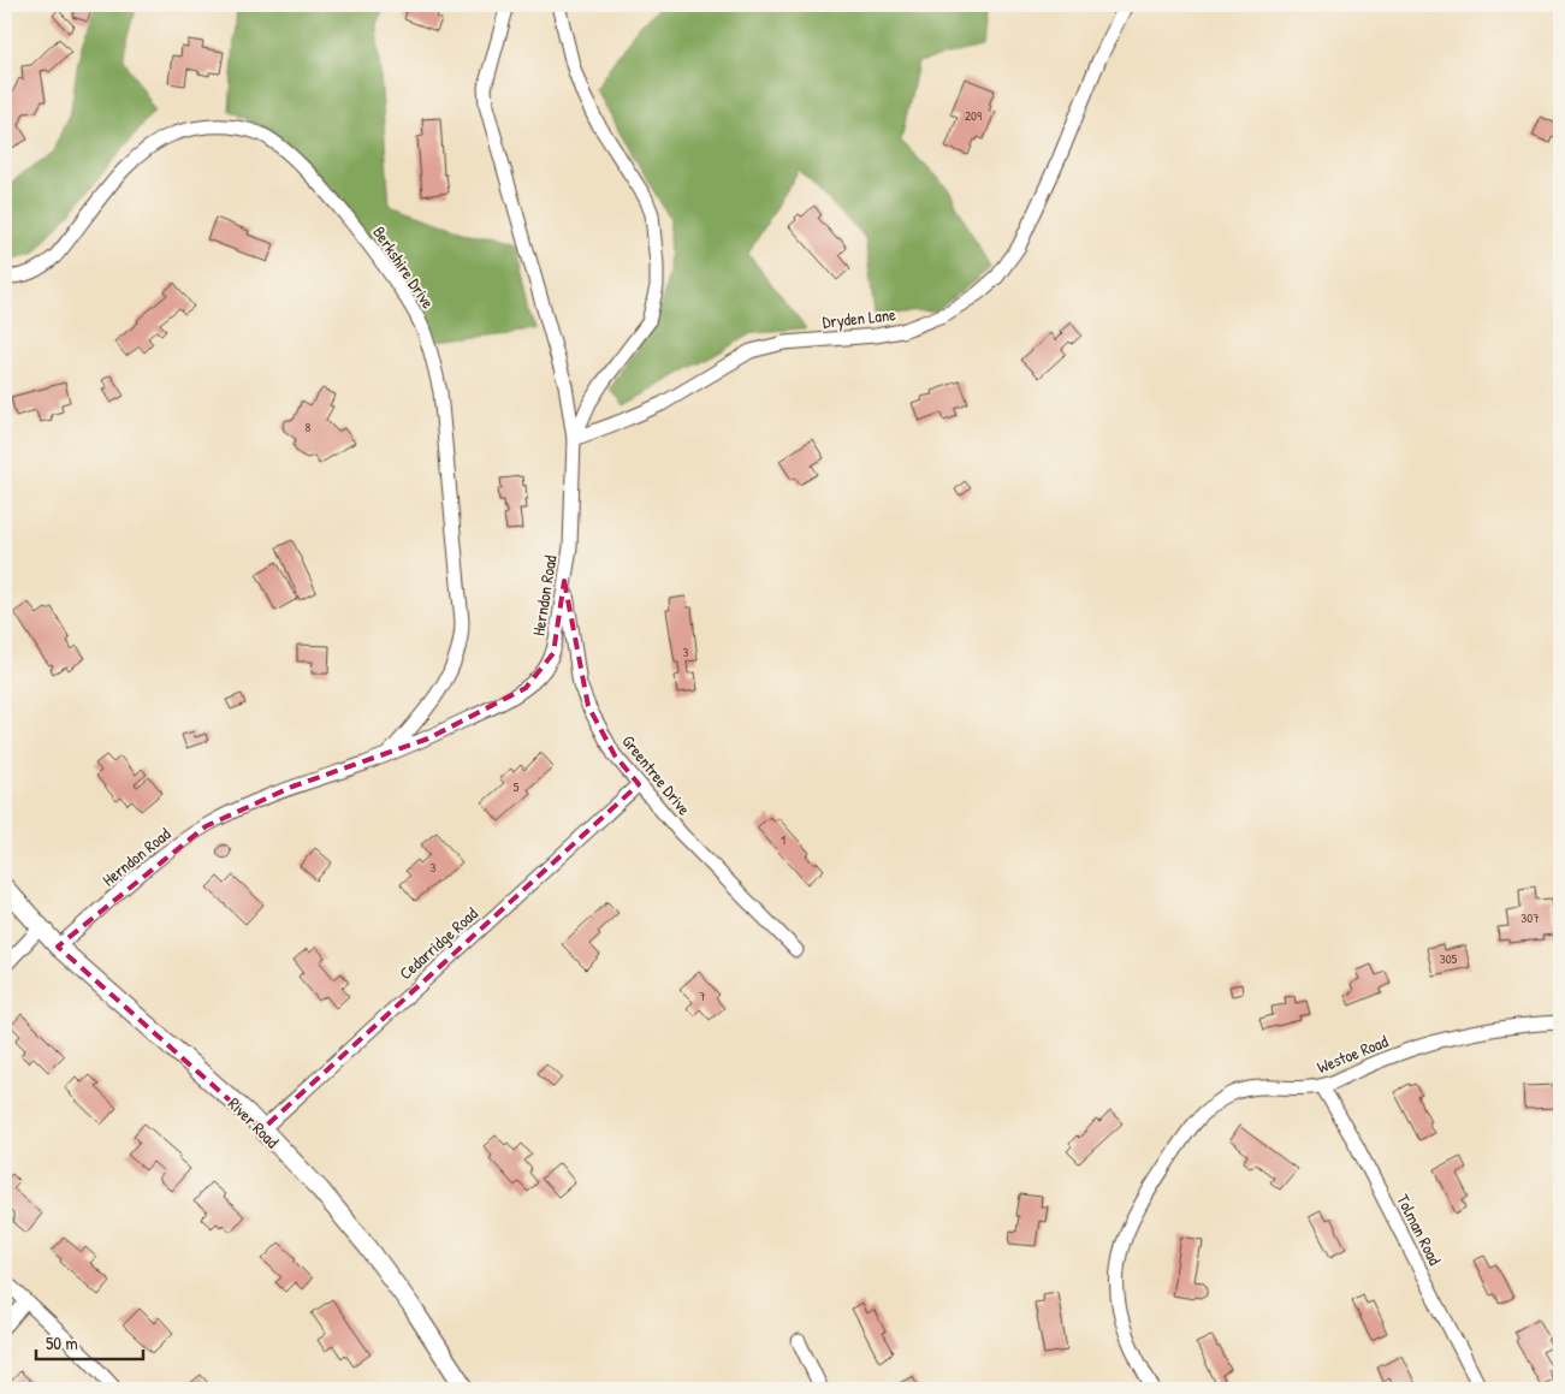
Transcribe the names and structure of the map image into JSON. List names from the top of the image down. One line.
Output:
{"streets":{"main road":["River Road"],"street":["Berkshire Drive","Dryden Lane","Herndon Road","Greentree Drive","Cedarridge Road","Westoe Road","Tolman Road"]},"crossings":[["Berkshire Drive","Herndon Road"],["Dryden Lane","Herndon Road"],["Herndon Road","Greentree Drive"],["Herndon Road","River Road"],["Greentree Drive","Cedarridge Road"],["Cedarridge Road","River Road"],["Westoe Road","Tolman Road"]],"house_numbers":["209","8","3","5","1","3","307","305","7"],"scale_bar":"50 m"}
